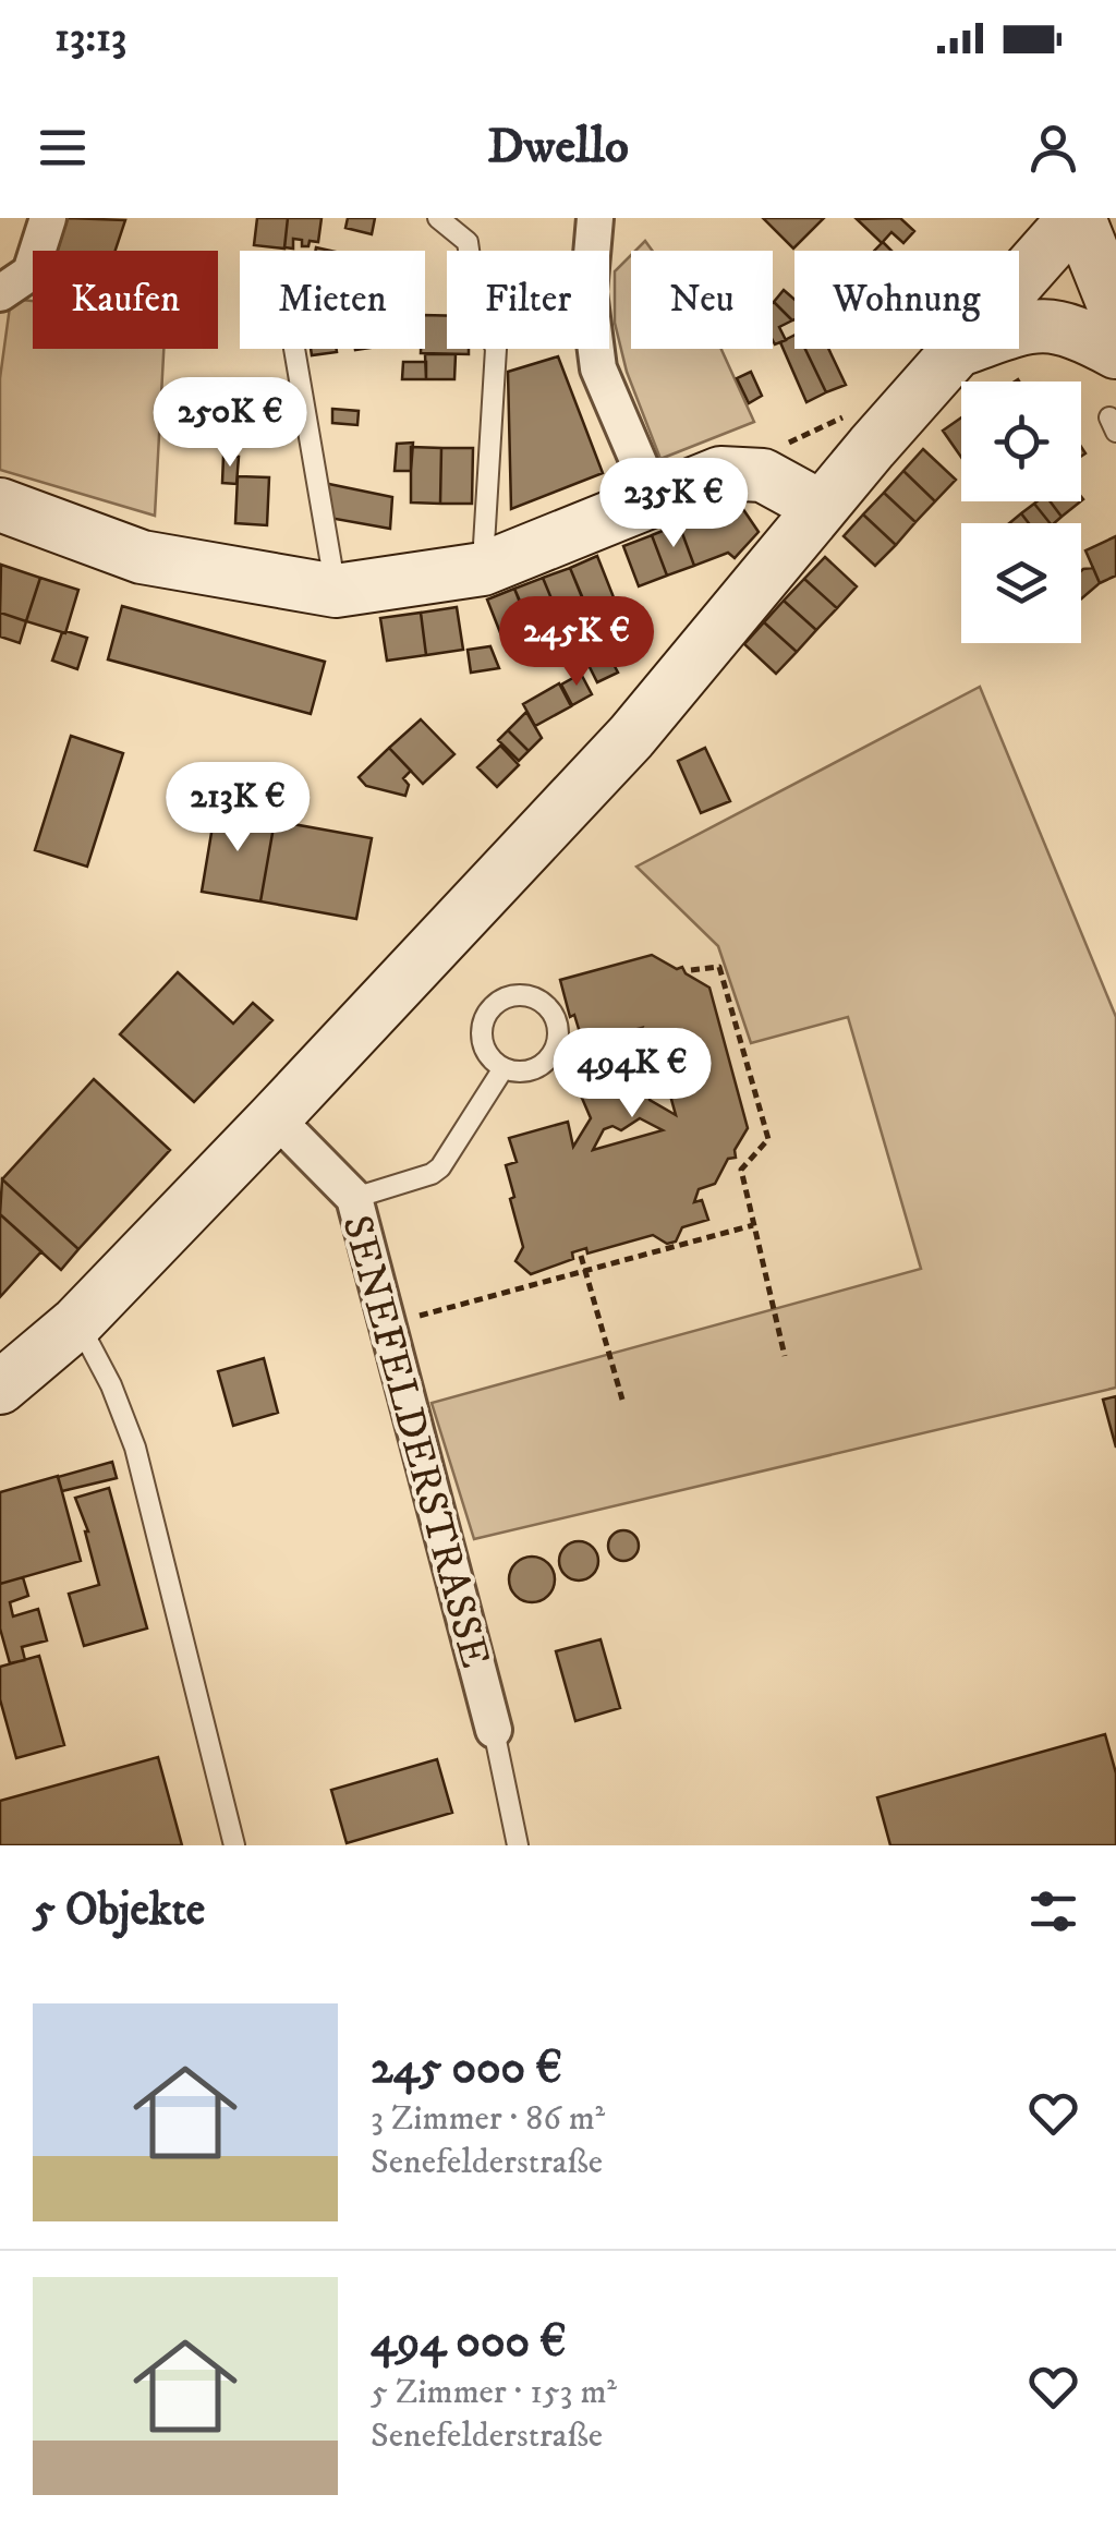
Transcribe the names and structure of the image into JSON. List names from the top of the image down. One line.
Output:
{"streets":{"street":["SENEFELDERSTRASSE"]},"page":{"status":"13:13","header":"Dwello","chip":["Kaufen","Mieten","Filter","Neu","Wohnung"],"price":["250K €","235K €","245K €","213K €","494K €"],"heading":"5 Objekte","list":[{"name":"245 000 €","note":"3 Zimmer · 86 m² · Senefelderstraße"},{"name":"494 000 €","note":"5 Zimmer · 153 m² · Senefelderstraße"}]}}
